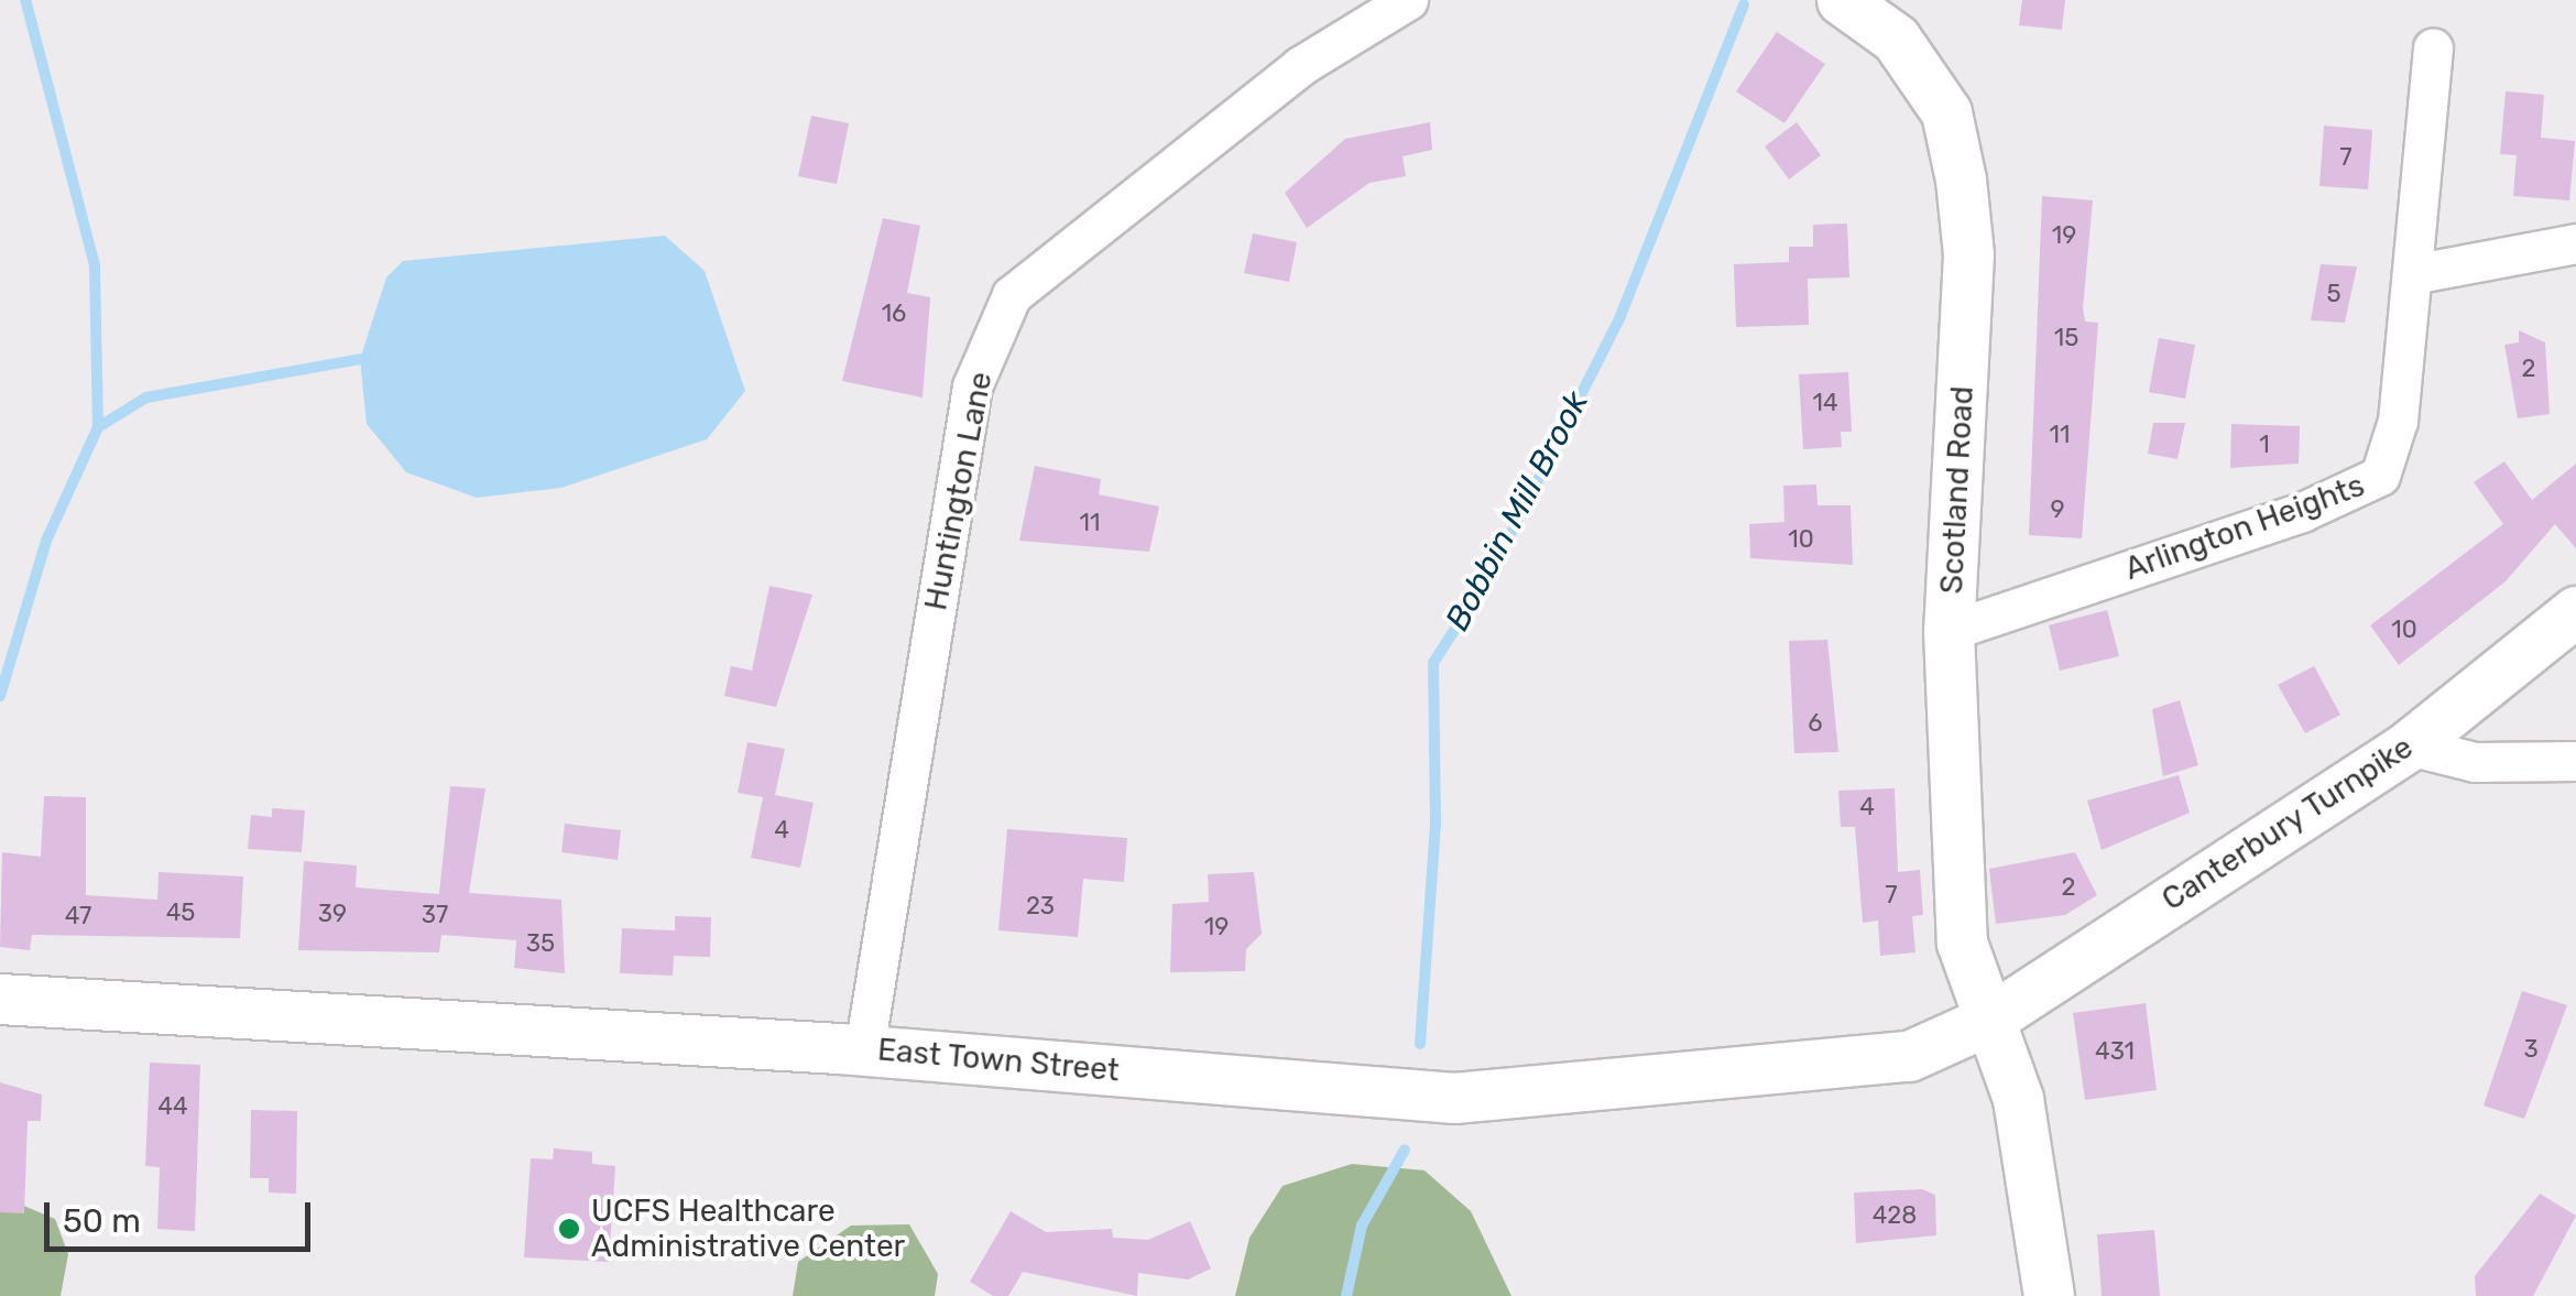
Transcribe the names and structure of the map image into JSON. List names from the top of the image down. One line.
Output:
{"streets":{"street":["Scotland Road","Huntington Lane","Arlington Heights","Canterbury Turnpike","East Town Street"]},"crossings":[["Scotland Road","Arlington Heights"],["Scotland Road","Canterbury Turnpike"],["Scotland Road","East Town Street"],["Huntington Lane","East Town Street"],["Canterbury Turnpike","East Town Street"]],"water":["Bobbin Mill Brook"],"places":["UCFS Healthcare Administrative Center"],"house_numbers":["7","19","5","16","15","2","14","11","1","9","11","10","10","6","4","4","2","7","23","45","39","37","47","19","35","3","431","44","428"],"scale_bar":"50 m"}
